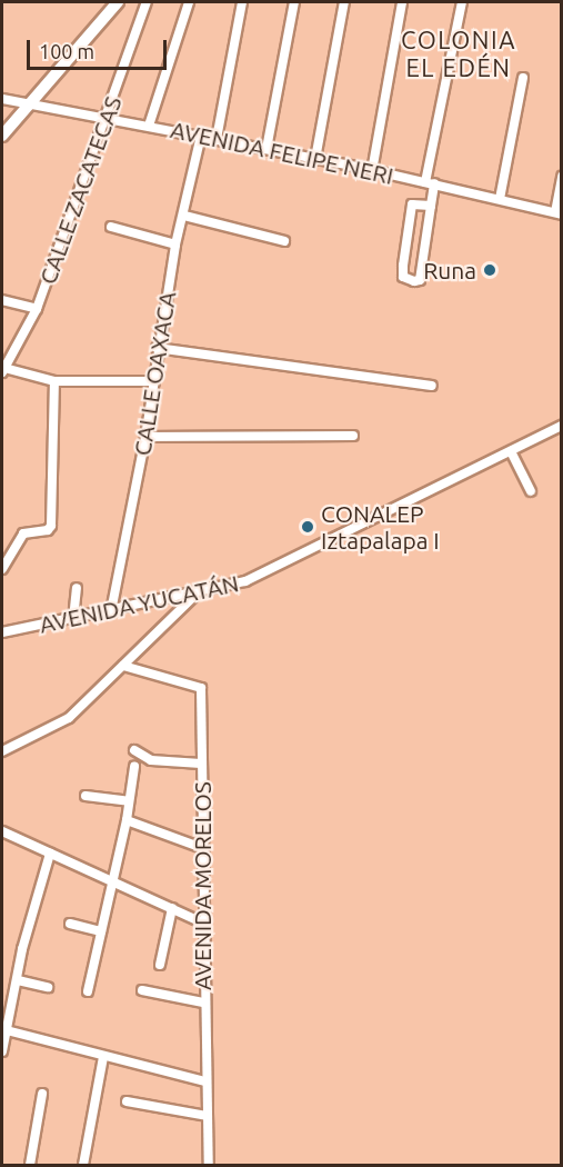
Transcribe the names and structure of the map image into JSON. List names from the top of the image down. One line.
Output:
{"streets":{"street":["AVENIDA FELIPE NERI","CALLE ZACATECAS","CALLE OAXACA","AVENIDA YUCATÁN","AVENIDA MORELOS"]},"crossings":[["AVENIDA FELIPE NERI","CALLE ZACATECAS"],["AVENIDA FELIPE NERI","CALLE OAXACA"],["CALLE OAXACA","AVENIDA YUCATÁN"]],"districts":["COLONIA EL EDÉN"],"places":["Runa","CONALEP Iztapalapa I"],"scale_bar":"100 m"}
